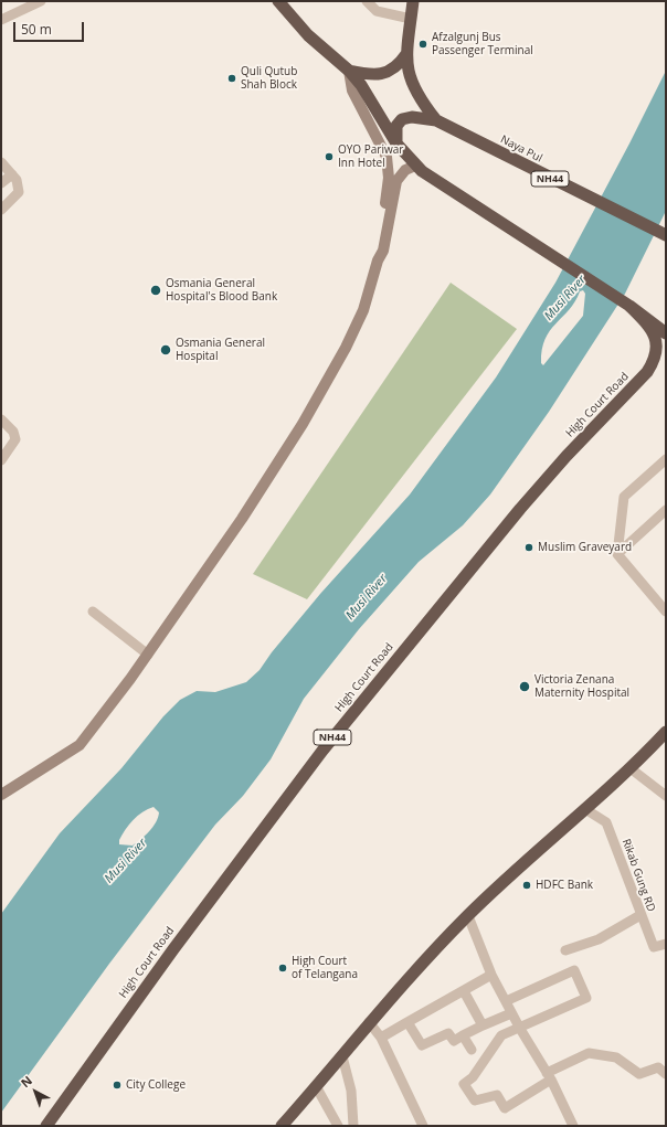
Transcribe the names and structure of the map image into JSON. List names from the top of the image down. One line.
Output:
{"streets":{"highway":["Naya Pul","NH44","High Court Road"],"street":["Rikab Gung RD"]},"crossings":[["Naya Pul","NH44"],["NH44","High Court Road"]],"water":["Musi River"],"places":["Afzalgunj Bus Passenger Terminal","Quli Qutub Shah Block","OYO Pariwar Inn Hotel","Osmania General Hospital's Blood Bank","Osmania General Hospital","Muslim Graveyard","Victoria Zenana Maternity Hospital","HDFC Bank","High Court of Telangana","City College"],"scale_bar":"50 m","north":"top left"}
